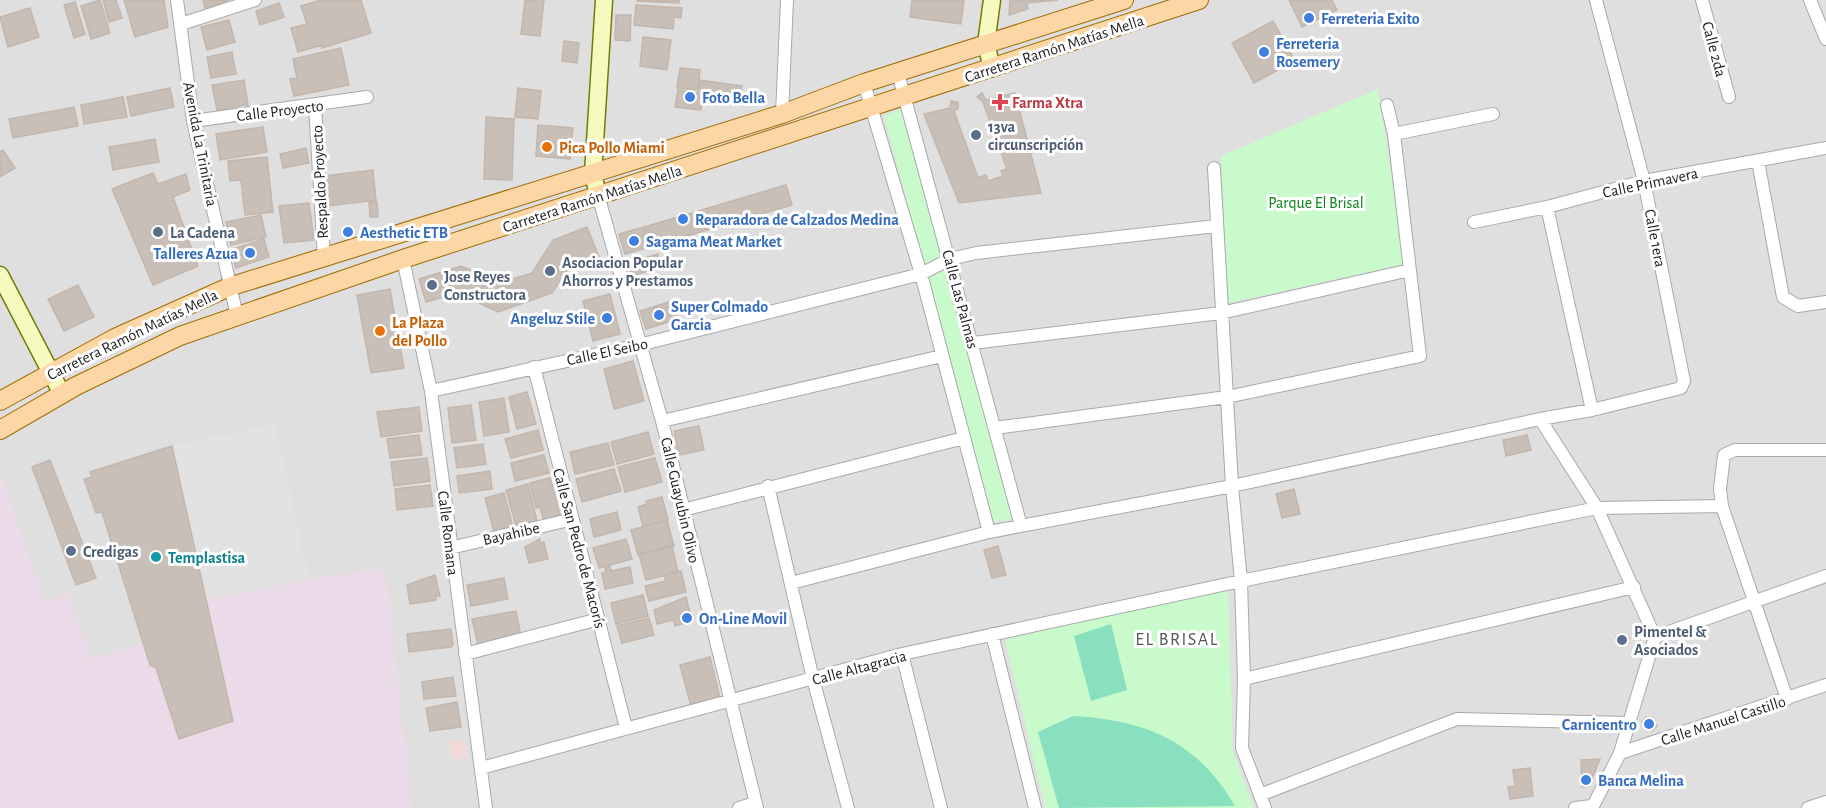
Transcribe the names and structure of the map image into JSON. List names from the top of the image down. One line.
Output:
{"streets":{"main road":["Carretera Ramón Matías Mella"],"street":["Calle 2da","Calle Proyecto","Avenida La Trinitaria","Respaldo Proyecto","Calle Primavera","Calle 1era","Calle Las Palmas","Calle El Seibo","Calle Guayubin Olivo","Calle Romana","Bayahibe","Calle San Pedro de Macorís","Calle Altagracia","Calle Manuel Castillo"]},"crossings":[["Carretera Ramón Matías Mella","Avenida La Trinitaria"],["Carretera Ramón Matías Mella","Respaldo Proyecto"],["Carretera Ramón Matías Mella","Calle Las Palmas"],["Carretera Ramón Matías Mella","Calle Guayubin Olivo"],["Carretera Ramón Matías Mella","Calle Romana"],["Calle Proyecto","Avenida La Trinitaria"],["Calle Proyecto","Respaldo Proyecto"],["Calle Primavera","Calle 1era"],["Calle Las Palmas","Calle El Seibo"],["Calle El Seibo","Calle Guayubin Olivo"],["Calle El Seibo","Calle Romana"],["Calle El Seibo","Calle San Pedro de Macorís"],["Calle Guayubin Olivo","Calle Altagracia"],["Calle Romana","Bayahibe"],["Calle Romana","Calle Altagracia"],["Bayahibe","Calle San Pedro de Macorís"],["Calle San Pedro de Macorís","Calle Altagracia"]],"districts":["EL BRISAL"],"parks":["Parque El Brisal"],"places":{"other":["Ferreteria Exito","Ferreteria Rosemery","Foto Bella","13va circunscripción","Pica Pollo Miami","Reparadora de Calzados Medina","La Cadena","Aesthetic ETB","Sagama Meat Market","Talleres Azua","Asociacion Popular Ahorros y Prestamos","Jose Reyes Constructora","Super Colmado Garcia","Angeluz Stile","La Plaza del Pollo","Credigas","Templastisa","On-Line Movil","Pimentel & Asociados","Carnicentro","Banca Melina"],"health":["Farma Xtra"]}}
